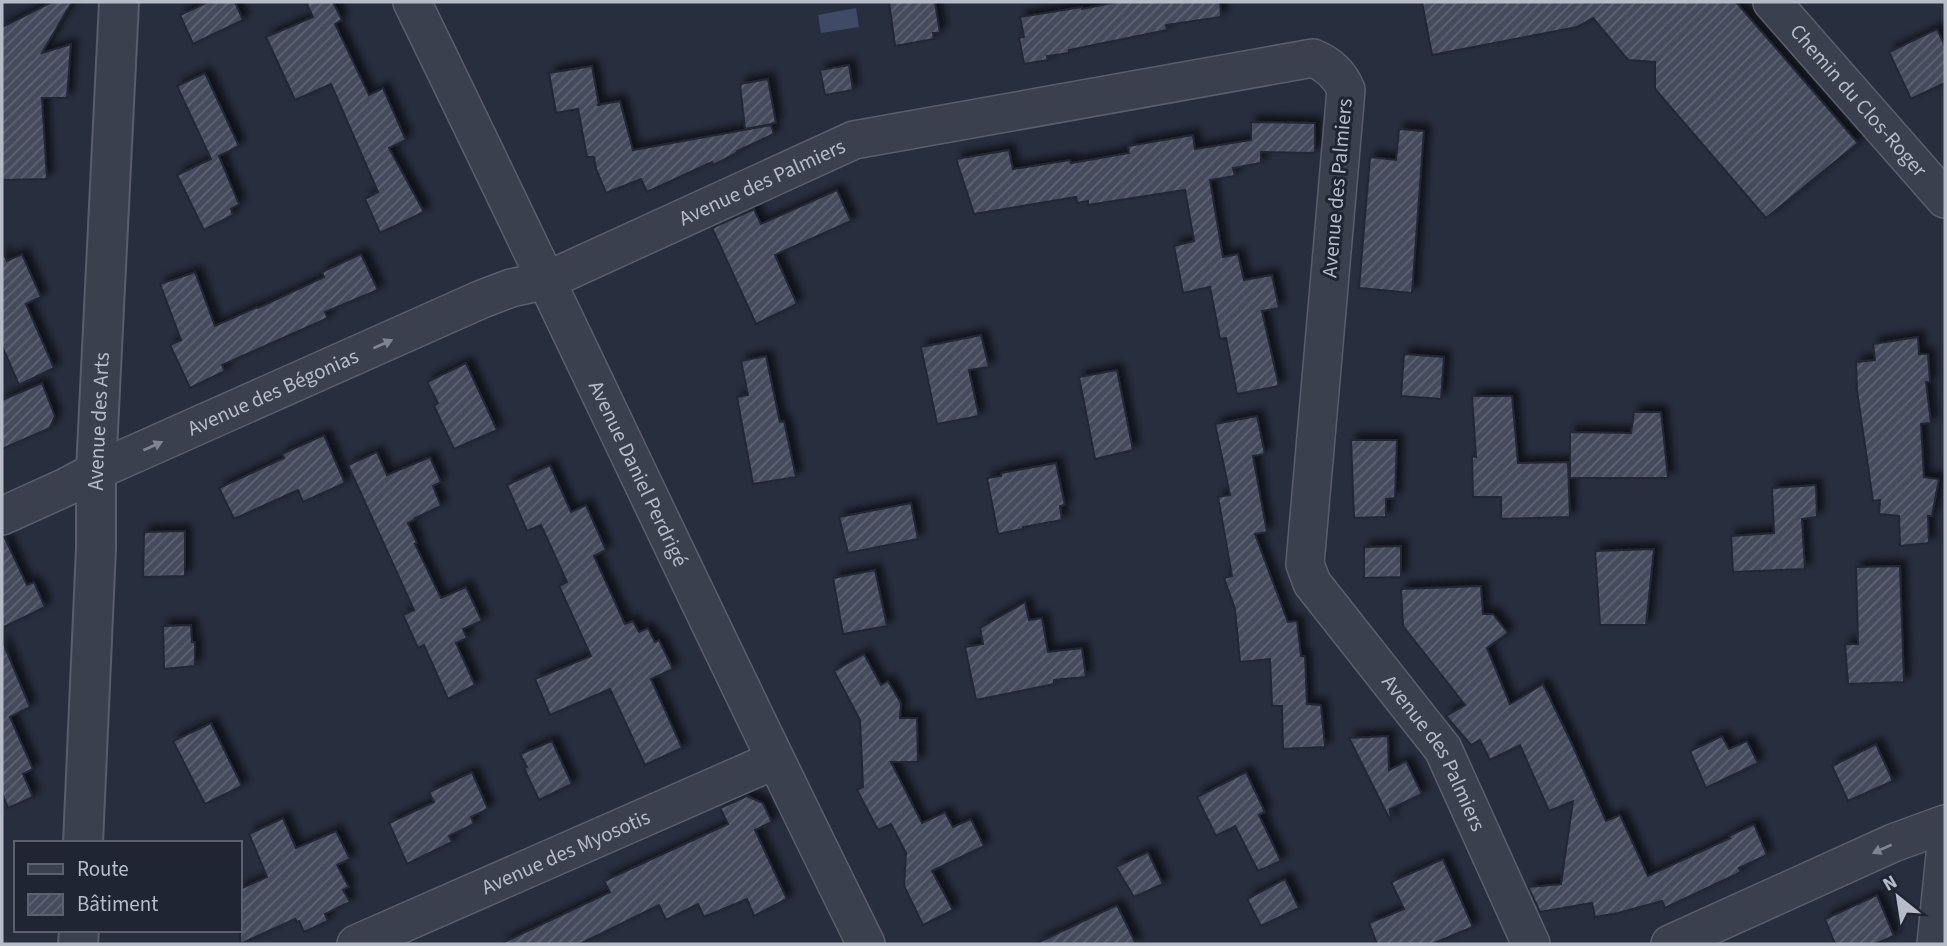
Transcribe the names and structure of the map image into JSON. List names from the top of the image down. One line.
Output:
{"streets":{"street":["Chemin du Clos-Roger","Avenue des Palmiers","Avenue des Bégonias","Avenue des Arts","Avenue Daniel Perdrigé","Avenue des Myosotis"]},"crossings":[["Avenue des Palmiers","Avenue des Bégonias"],["Avenue des Palmiers","Avenue Daniel Perdrigé"],["Avenue des Bégonias","Avenue des Arts"],["Avenue des Bégonias","Avenue Daniel Perdrigé"],["Avenue Daniel Perdrigé","Avenue des Myosotis"]],"one_way":["Avenue des Bégonias"],"legend":["Route","Bâtiment"],"north":"top left"}
